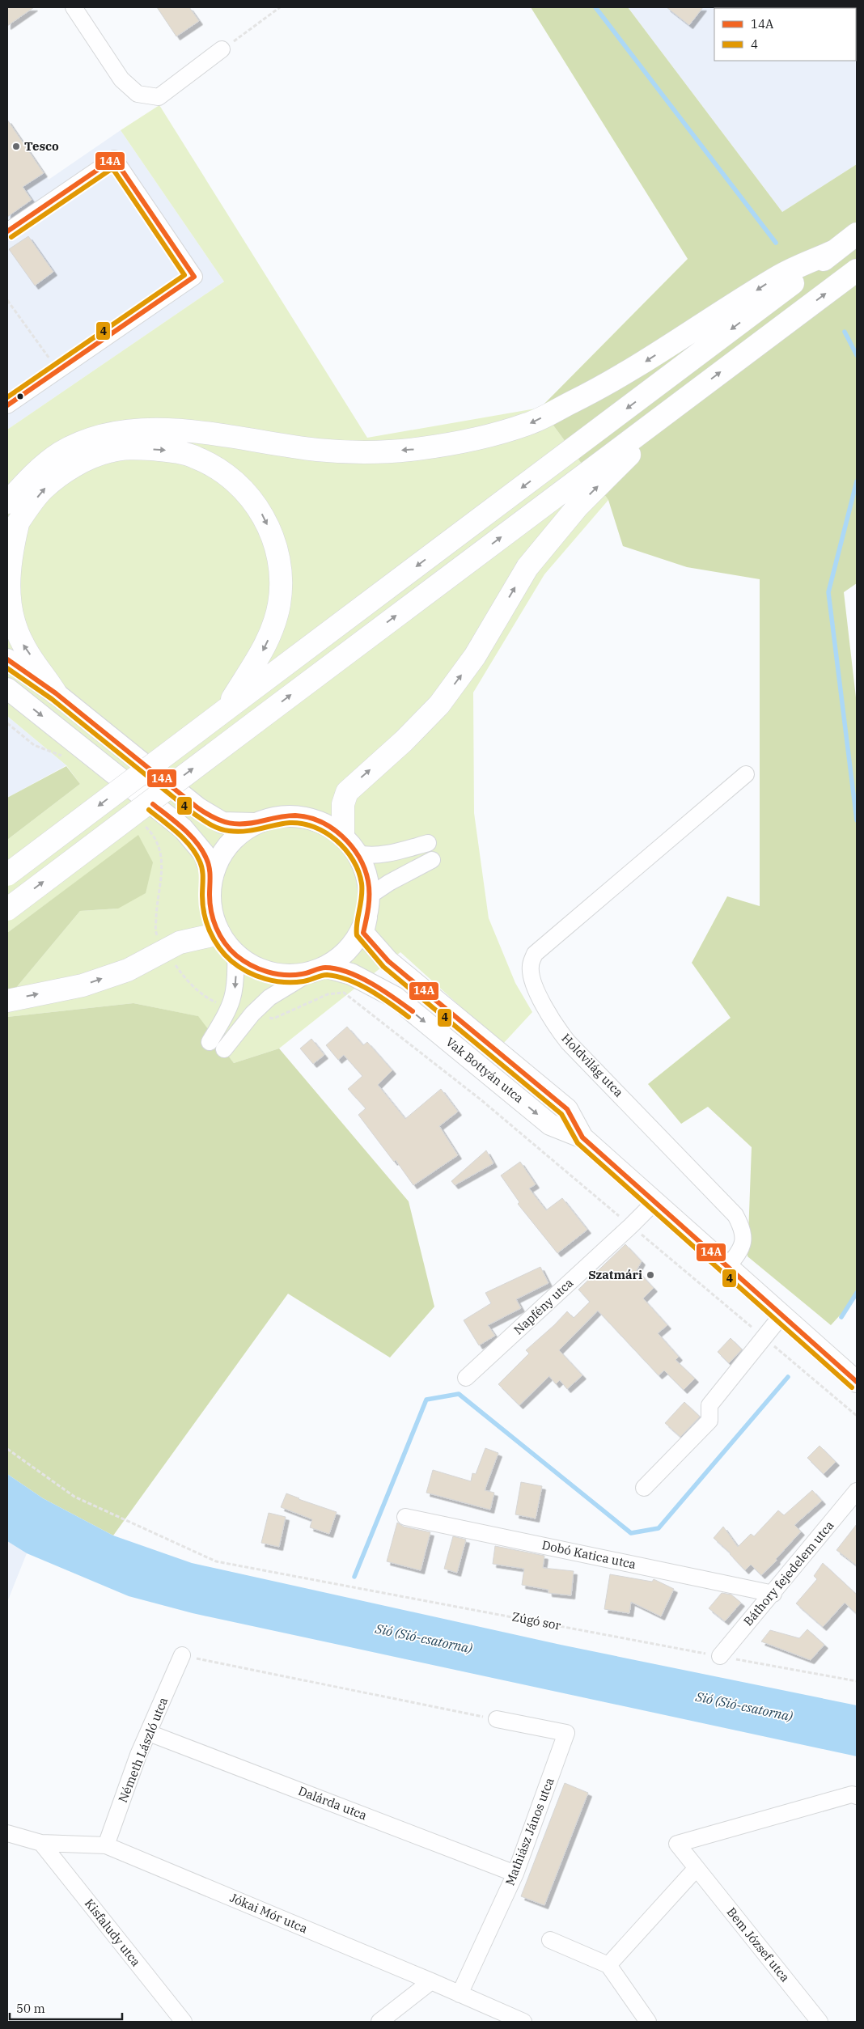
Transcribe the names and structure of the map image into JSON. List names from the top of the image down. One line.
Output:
{"streets":{"main road":["Vak Bottyán utca"],"street":["Holdvilág utca","Napfény utca","Dobó Katica utca","Báthory fejedelem utca","Németh László utca","Dalárda utca","Mathiász János utca","Jókai Mór utca","Kisfaludy utca","Bem József utca"],"path":["Zúgó sor"]},"crossings":[["Holdvilág utca","Vak Bottyán utca"],["Vak Bottyán utca","Napfény utca"],["Dobó Katica utca","Báthory fejedelem utca"],["Báthory fejedelem utca","Zúgó sor"],["Németh László utca","Dalárda utca"],["Németh László utca","Jókai Mór utca"],["Dalárda utca","Mathiász János utca"],["Mathiász János utca","Jókai Mór utca"],["Jókai Mór utca","Kisfaludy utca"]],"water":["Sió (Sió-csatorna)"],"places":["Tesco","Szatmári"],"lines":["transit line 14A","transit line 4"],"legend":["14A","4"],"scale_bar":"50 m"}
